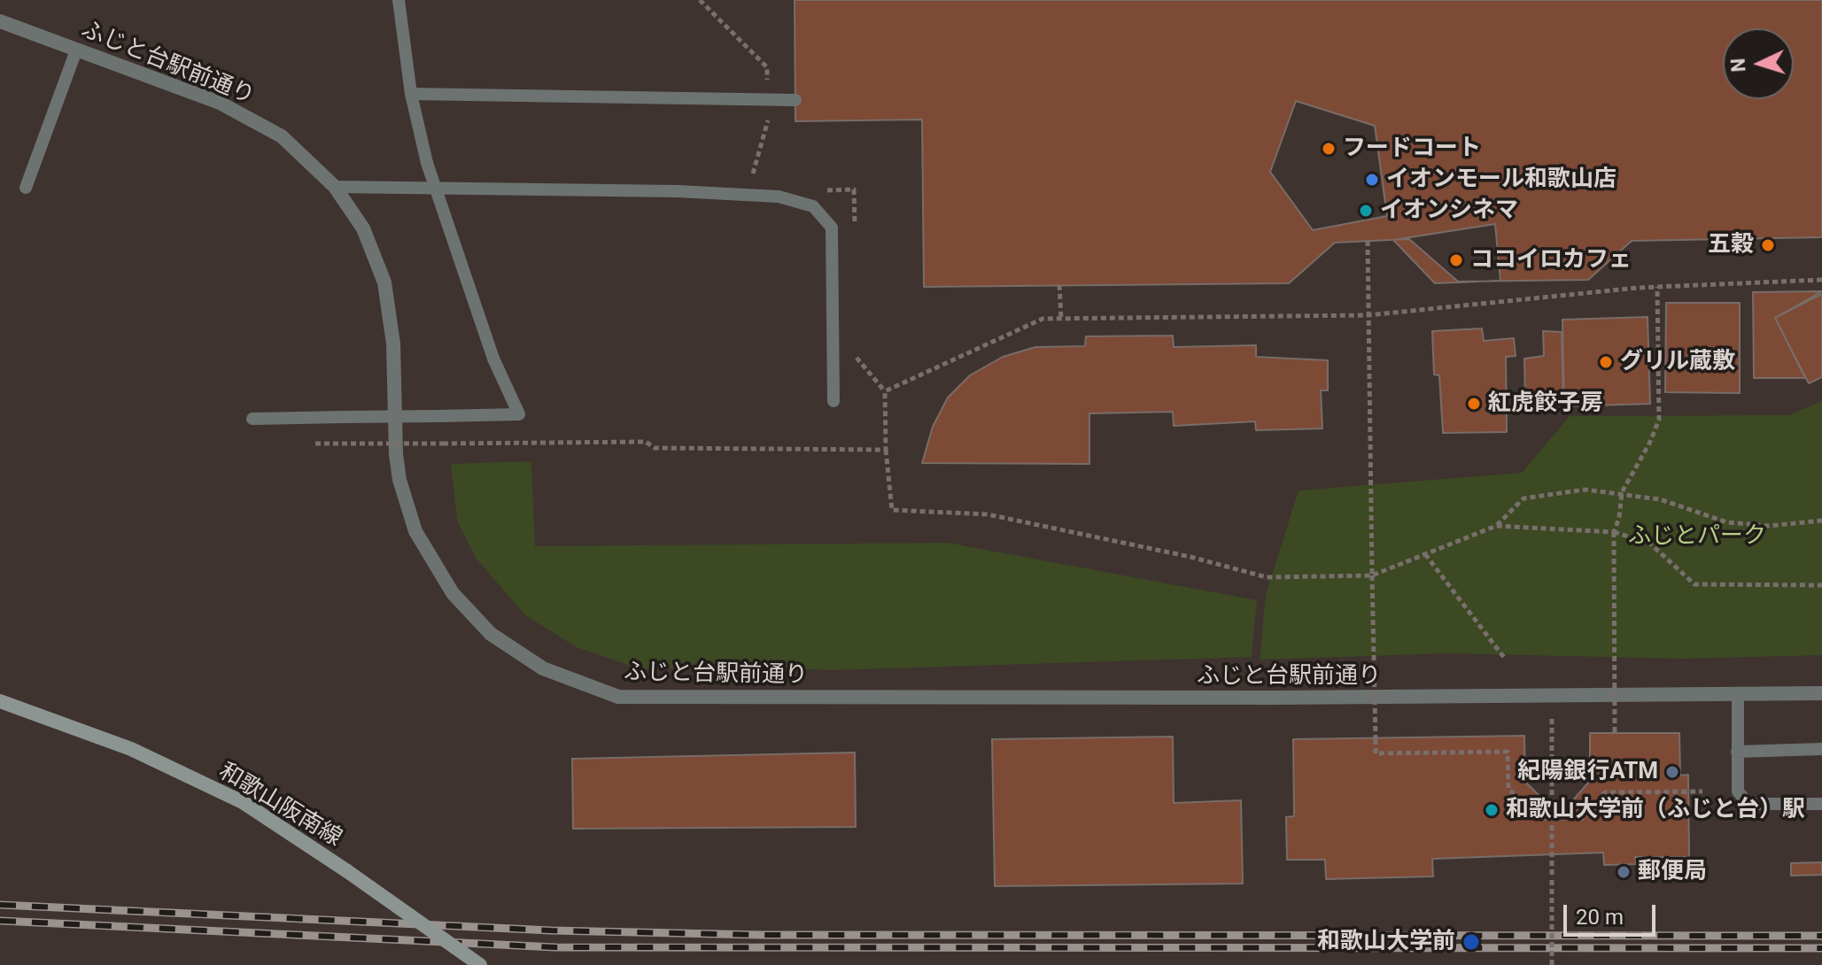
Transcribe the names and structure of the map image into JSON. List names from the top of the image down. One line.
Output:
{"streets":{"main road":["和歌山阪南線"],"street":["ふじと台駅前通り"]},"parks":["ふじとパーク"],"places":["フードコート","イオンモール和歌山店","イオンシネマ","五穀","ココイロカフェ","グリル蔵敷","紅虎餃子房","紀陽銀行ATM","和歌山大学前（ふじと台）駅","郵便局","和歌山大学前"],"scale_bar":"20 m","north":"left"}
